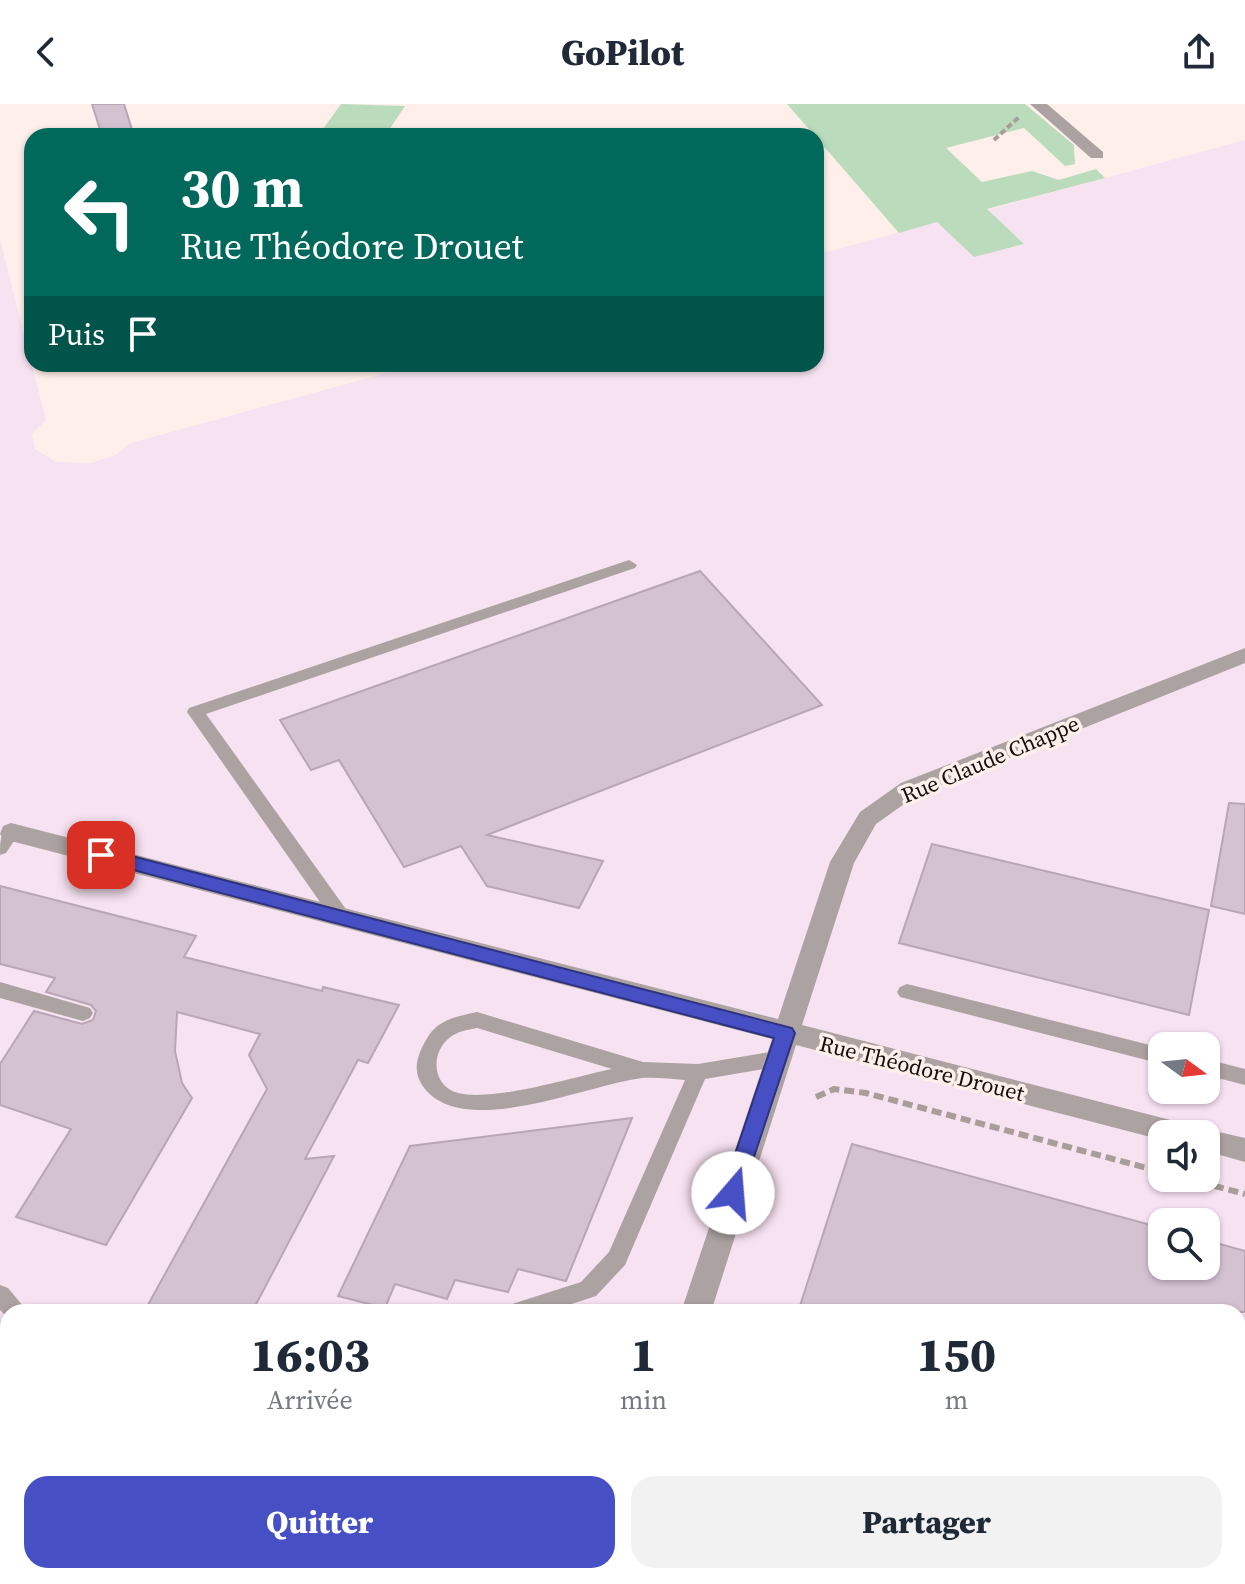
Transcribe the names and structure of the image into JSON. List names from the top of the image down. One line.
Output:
{"streets":{"street":["Rue Claude Chappe","Rue Théodore Drouet"]},"crossings":[["Rue Claude Chappe","Rue Théodore Drouet"]],"north":"right","page":{"header":"GoPilot","turn":["30 m","Rue Théodore Drouet"],"then":"Puis","eta":["16:03","Arrivée","1","min","150","m"],"buttons":["Quitter","Partager"]}}
